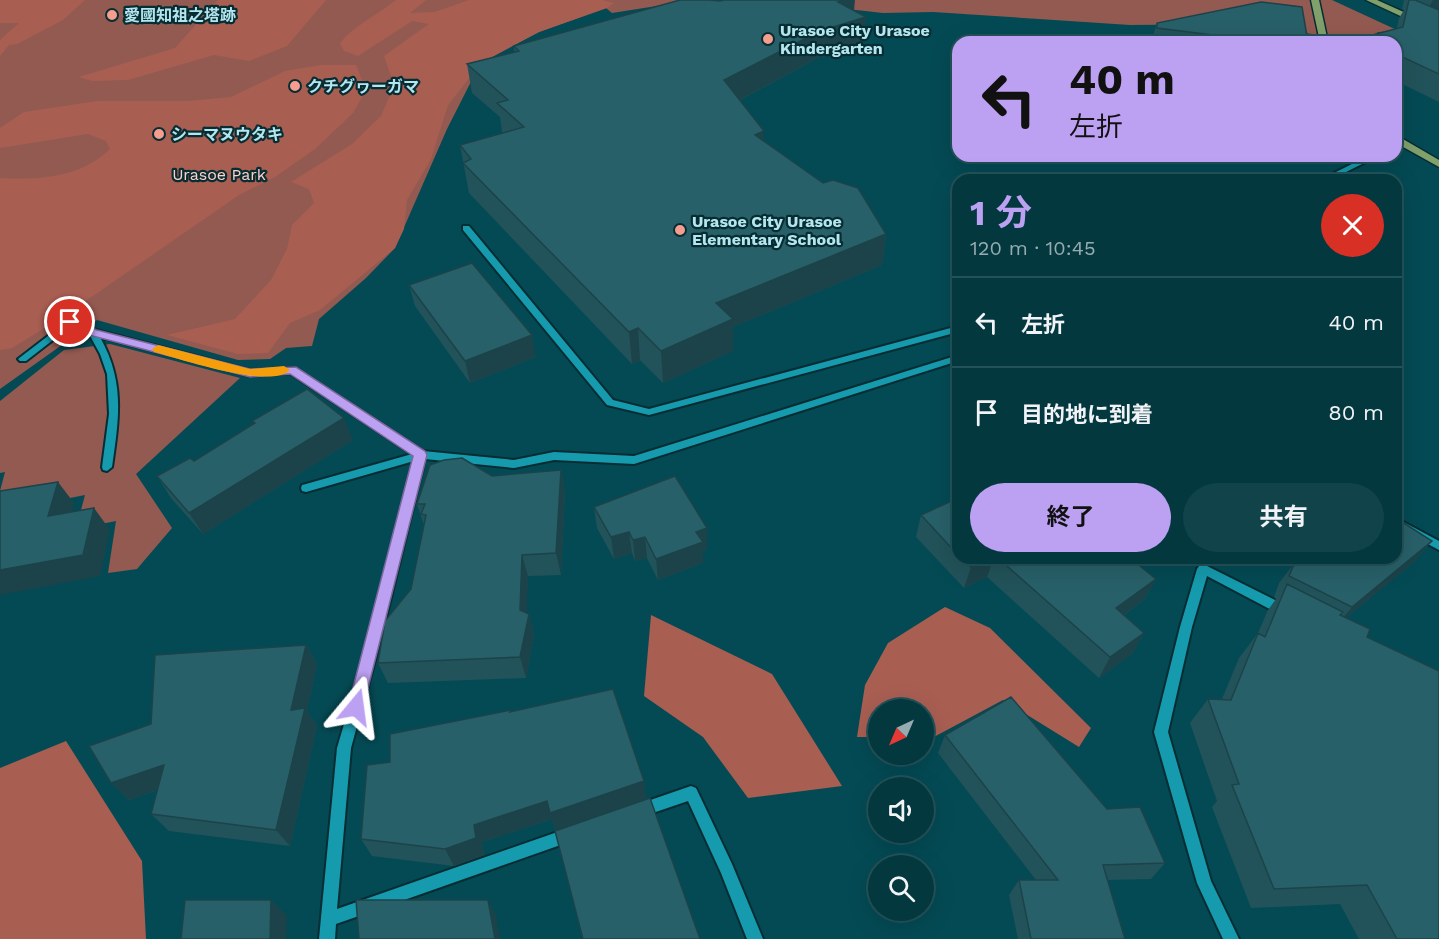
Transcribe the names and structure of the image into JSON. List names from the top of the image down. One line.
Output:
{"parks":["Urasoe Park"],"places":["愛國知祖之塔跡","Urasoe City Urasoe Kindergarten","クチグヮーガマ","シーマヌウタキ","Urasoe City Urasoe Elementary School"],"north":"bottom left","page":{"turn":["40 m","左折"],"heading":["1 分","120 m · 10:45"],"list":[{"name":"左折","value":"40 m"},{"name":"目的地に到着","value":"80 m"}],"buttons":["終了","共有"]}}
